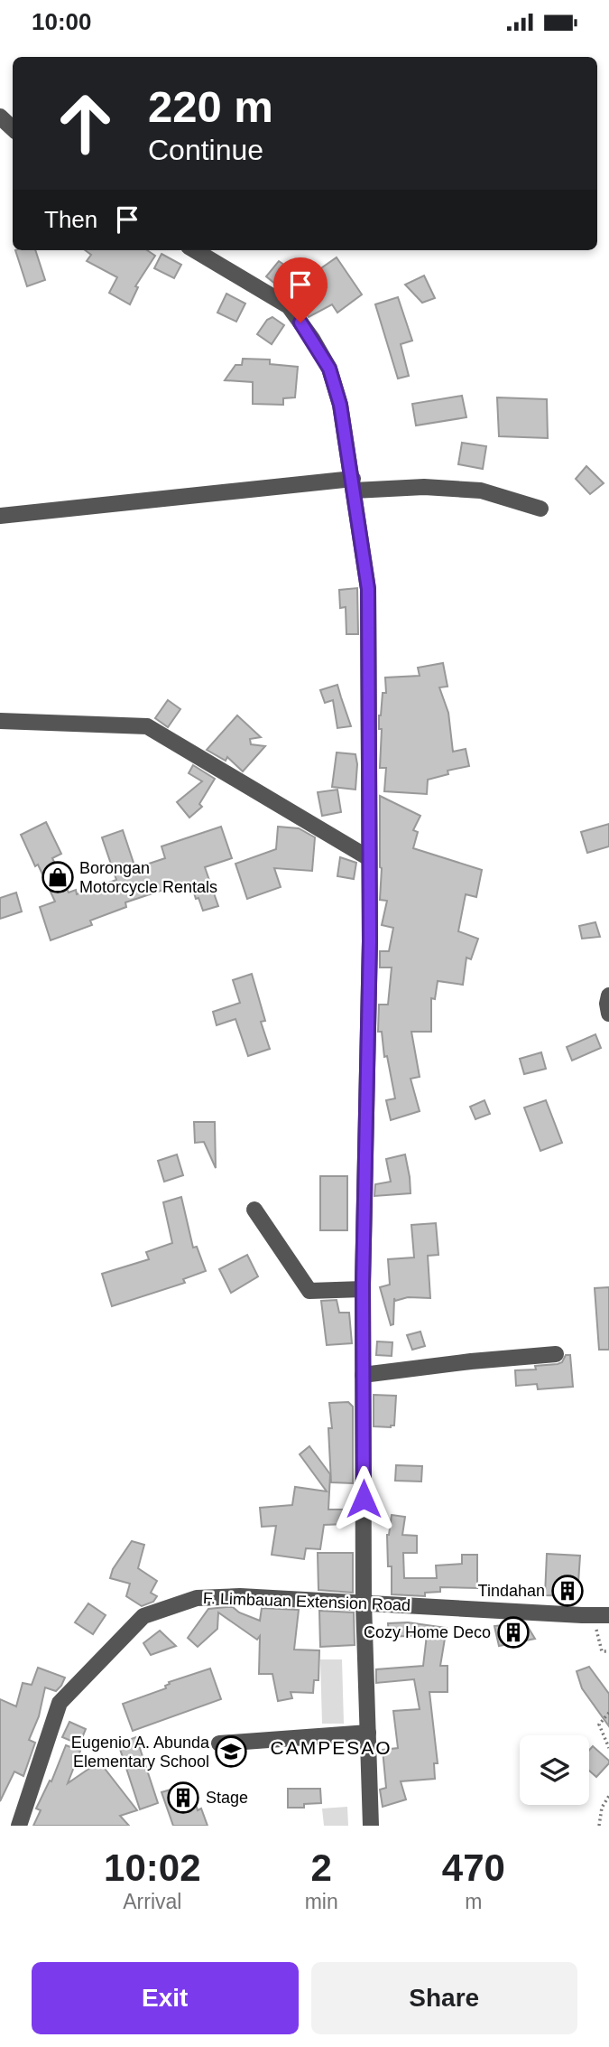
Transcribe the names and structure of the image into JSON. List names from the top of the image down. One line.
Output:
{"streets":{"street":["F. Limbauan Extension Road"]},"districts":["CAMPESAO"],"places":{"shop":["Borongan Motorcycle Rentals"],"building":["Tindahan","Cozy Home Deco","Stage"],"school or university":["Eugenio A. Abunda Elementary School"]},"page":{"status":"10:00","turn":["220 m","Continue"],"then":"Then","eta":["10:02","Arrival","2","min","470","m"],"buttons":["Exit","Share"]}}
